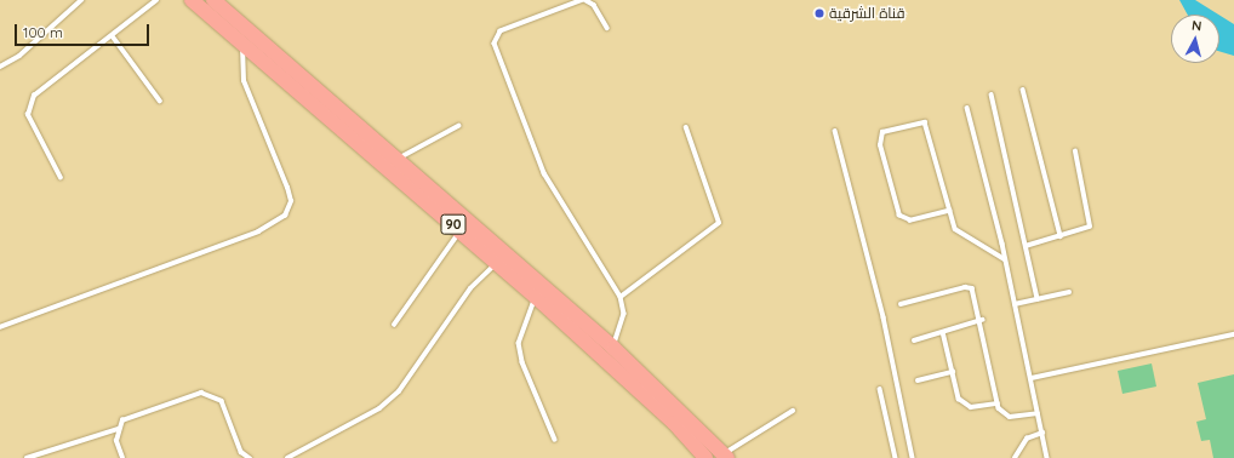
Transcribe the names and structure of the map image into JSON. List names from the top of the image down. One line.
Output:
{"streets":{"highway":["90"]},"places":["قناة الشرقية"],"scale_bar":"100 m","north":"top"}
